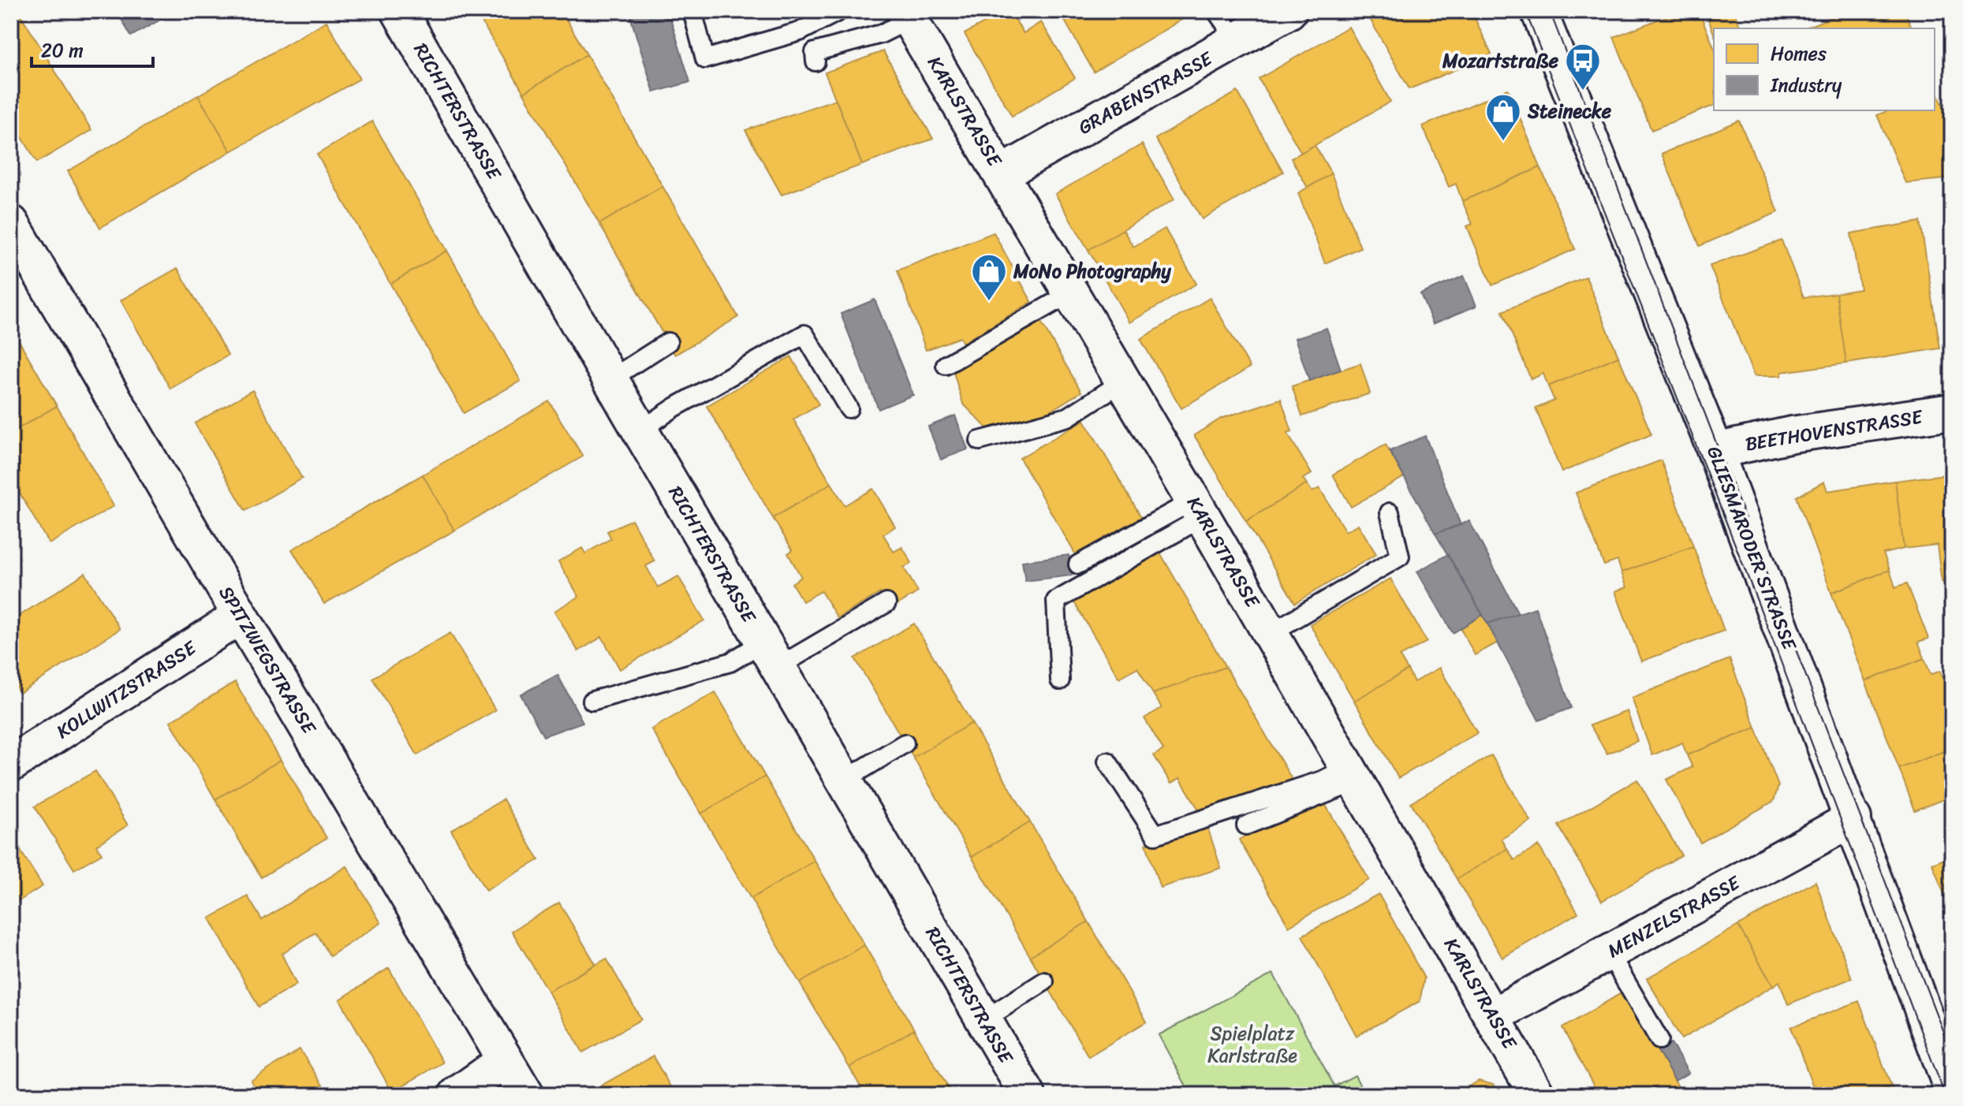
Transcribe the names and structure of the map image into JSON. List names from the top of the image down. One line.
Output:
{"streets":{"street":["GRABENSTRASSE","RICHTERSTRASSE","KARLSTRASSE","BEETHOVENSTRASSE","GLIESMARODER STRASSE","SPITZWEGSTRASSE","KOLLWITZSTRASSE","MENZELSTRASSE"]},"crossings":[["GRABENSTRASSE","KARLSTRASSE"],["KARLSTRASSE","MENZELSTRASSE"],["BEETHOVENSTRASSE","GLIESMARODER STRASSE"],["GLIESMARODER STRASSE","MENZELSTRASSE"],["SPITZWEGSTRASSE","KOLLWITZSTRASSE"]],"parks":["Spielplatz Karlstraße"],"places":{"bus stop":["Mozartstraße"],"shop":["Steinecke","MoNo Photography"]},"legend":["Homes","Industry"],"scale_bar":"20 m"}
